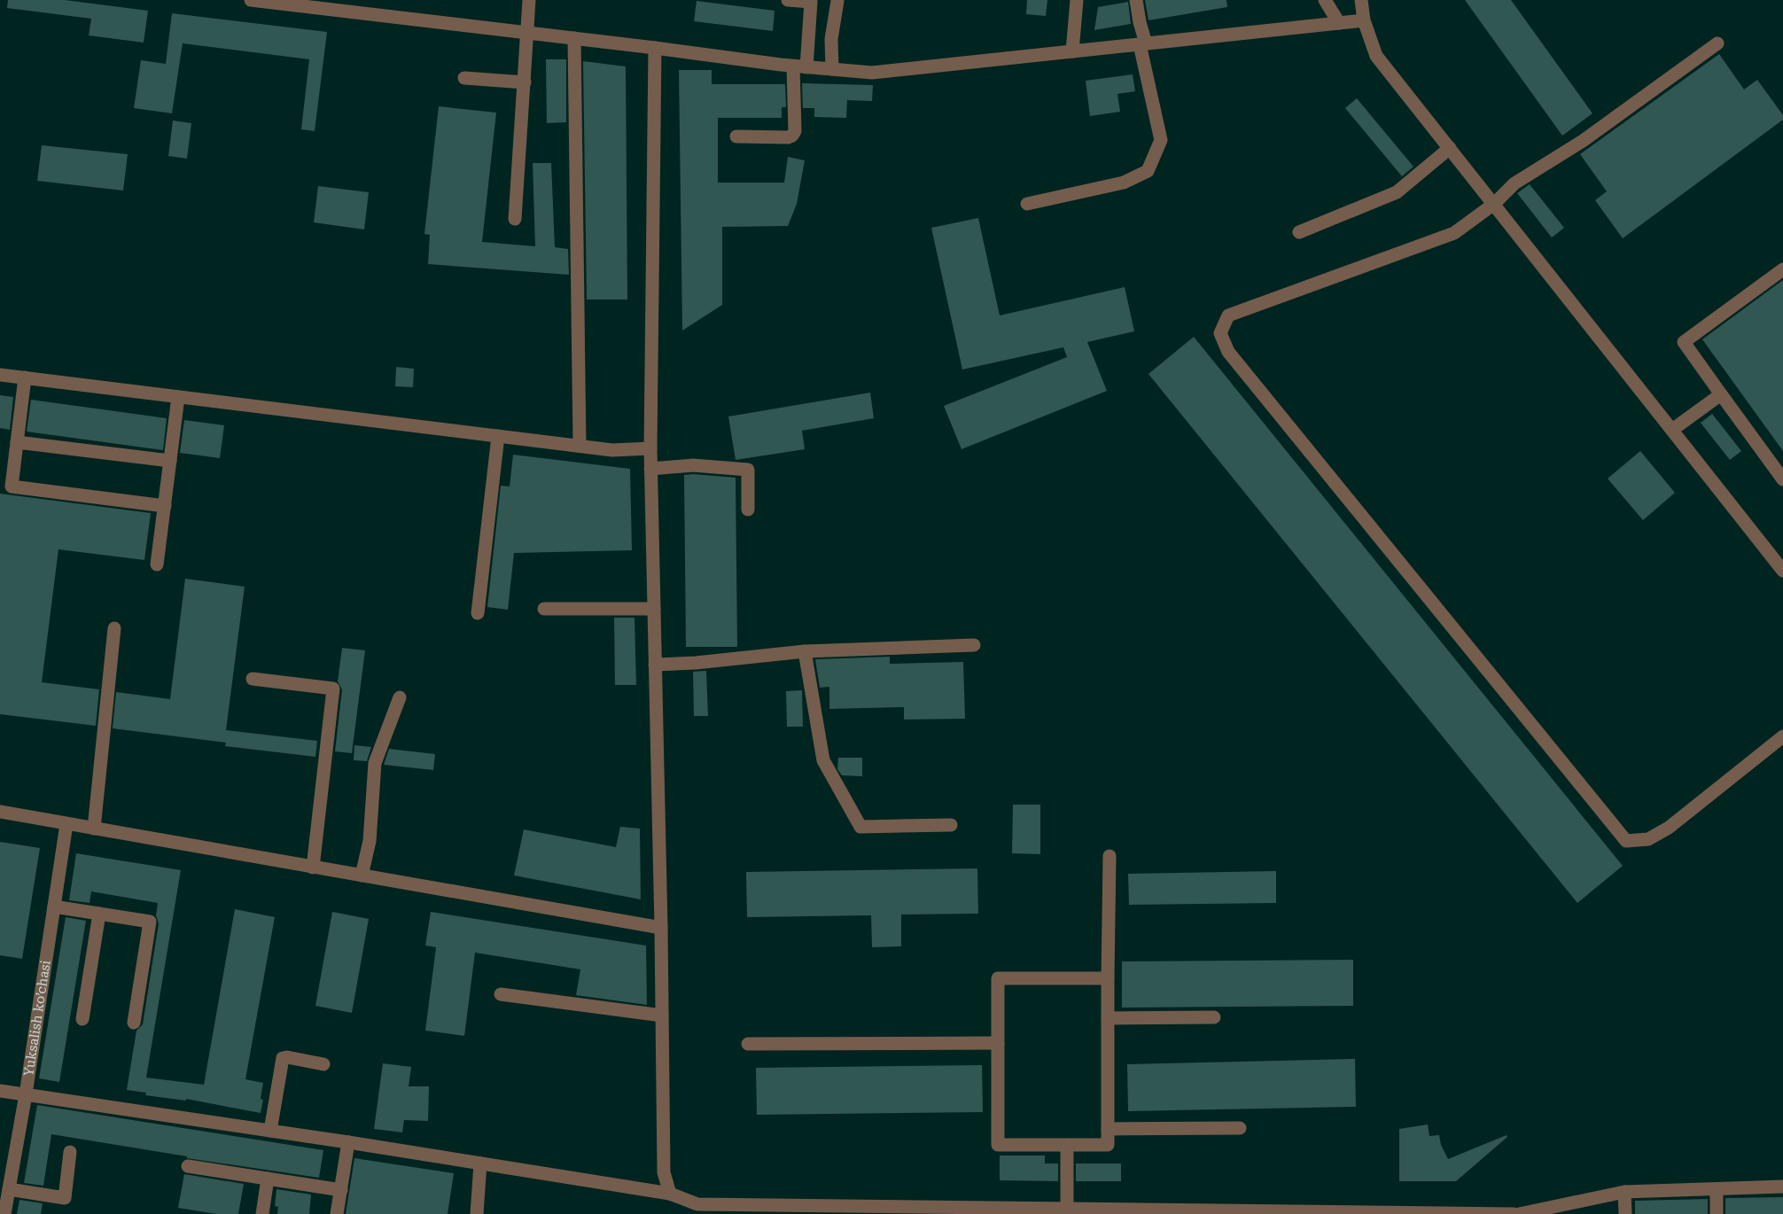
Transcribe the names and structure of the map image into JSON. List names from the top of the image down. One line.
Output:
{"streets":{"street":["Yuksalish ko’chasi"]}}
